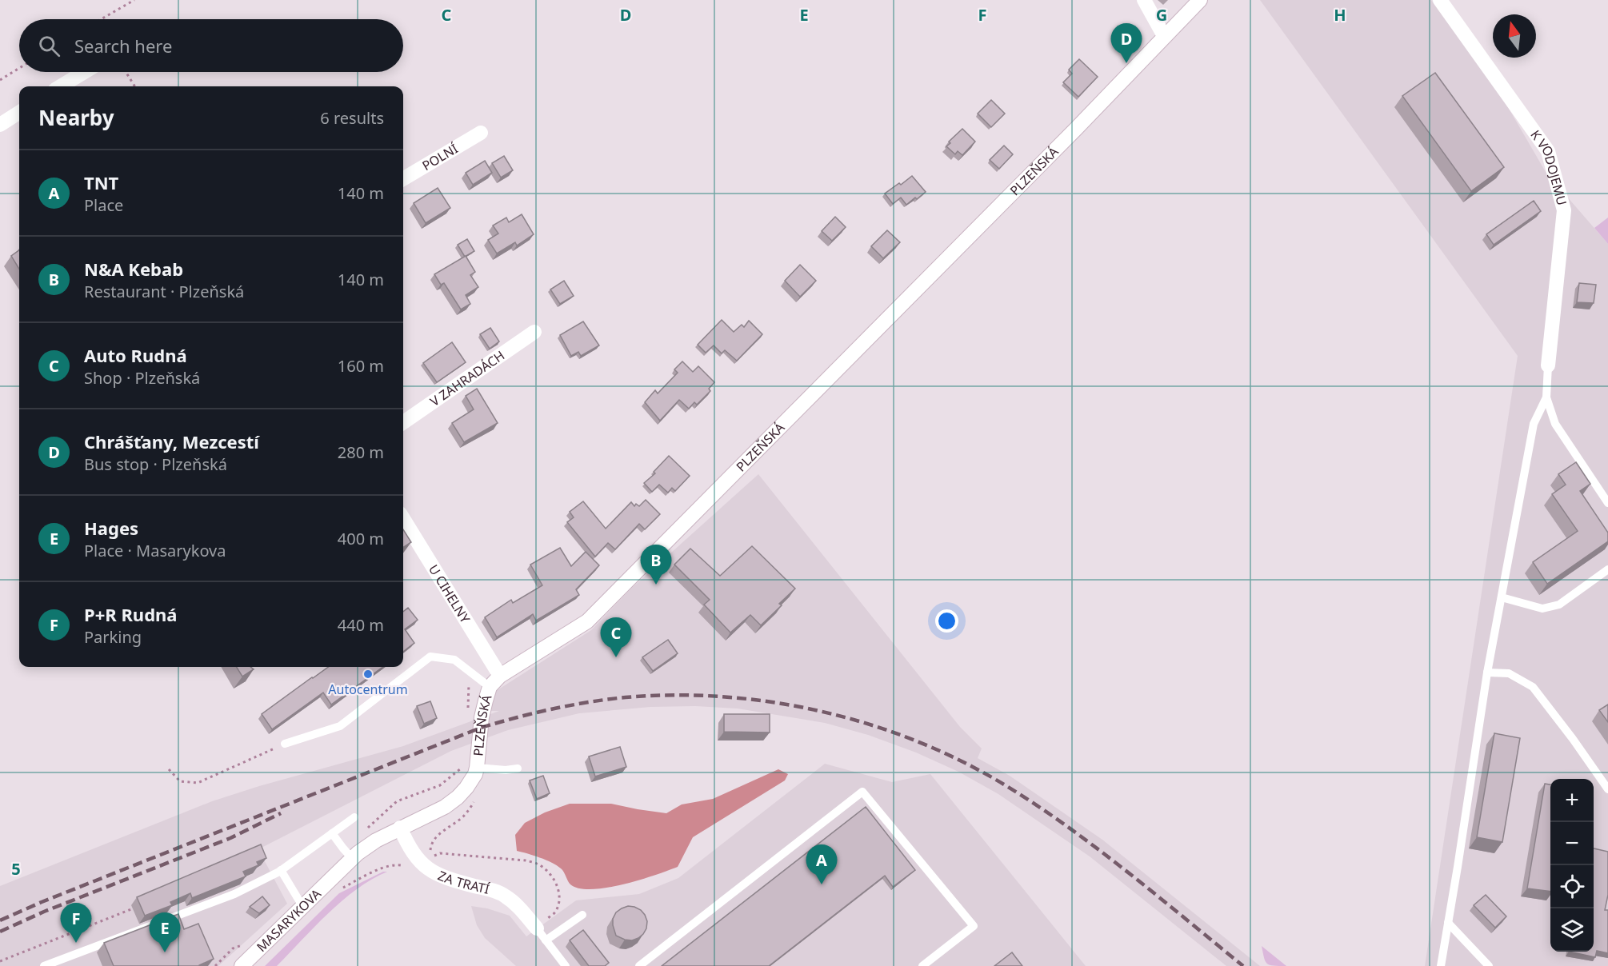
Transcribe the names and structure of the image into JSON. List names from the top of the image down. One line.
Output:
{"streets":{"main road":["POLNÍ","K VODOJEMU","PLZEŇSKÁ","V ZAHRADÁCH","U CIHELNY","ZA TRATÍ","MASARYKOVA"]},"crossings":[["PLZEŇSKÁ","U CIHELNY"],["PLZEŇSKÁ","ZA TRATÍ"],["PLZEŇSKÁ","MASARYKOVA"]],"places":["Autocentrum"],"north":"top","page":{"search":"Search here","pins":["D","B","C","A","F","E"],"heading":["Nearby","6 results"],"list":[{"mark":"A","name":"TNT","note":"Place","value":"140 m"},{"mark":"B","name":"N&A Kebab","note":"Restaurant · Plzeňská","value":"140 m"},{"mark":"C","name":"Auto Rudná","note":"Shop · Plzeňská","value":"160 m"},{"mark":"D","name":"Chrášťany, Mezcestí","note":"Bus stop · Plzeňská","value":"280 m"},{"mark":"E","name":"Hages","note":"Place · Masarykova","value":"400 m"},{"mark":"F","name":"P+R Rudná","note":"Parking","value":"440 m"}],"map_buttons":["+","−"]},"grid":{"columns":["C","D","E","F","G","H"],"rows":["5"]}}
